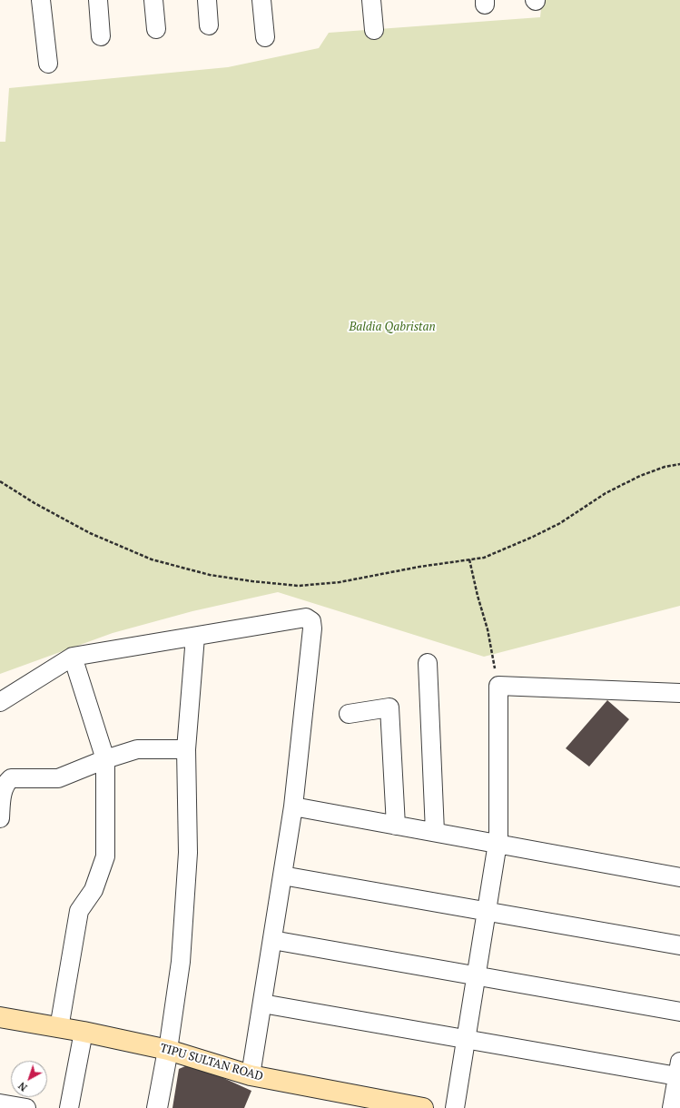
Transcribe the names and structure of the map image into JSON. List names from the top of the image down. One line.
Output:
{"streets":{"main road":["TIPU SULTAN ROAD"]},"parks":["Baldia Qabristan"],"north":"bottom left"}
